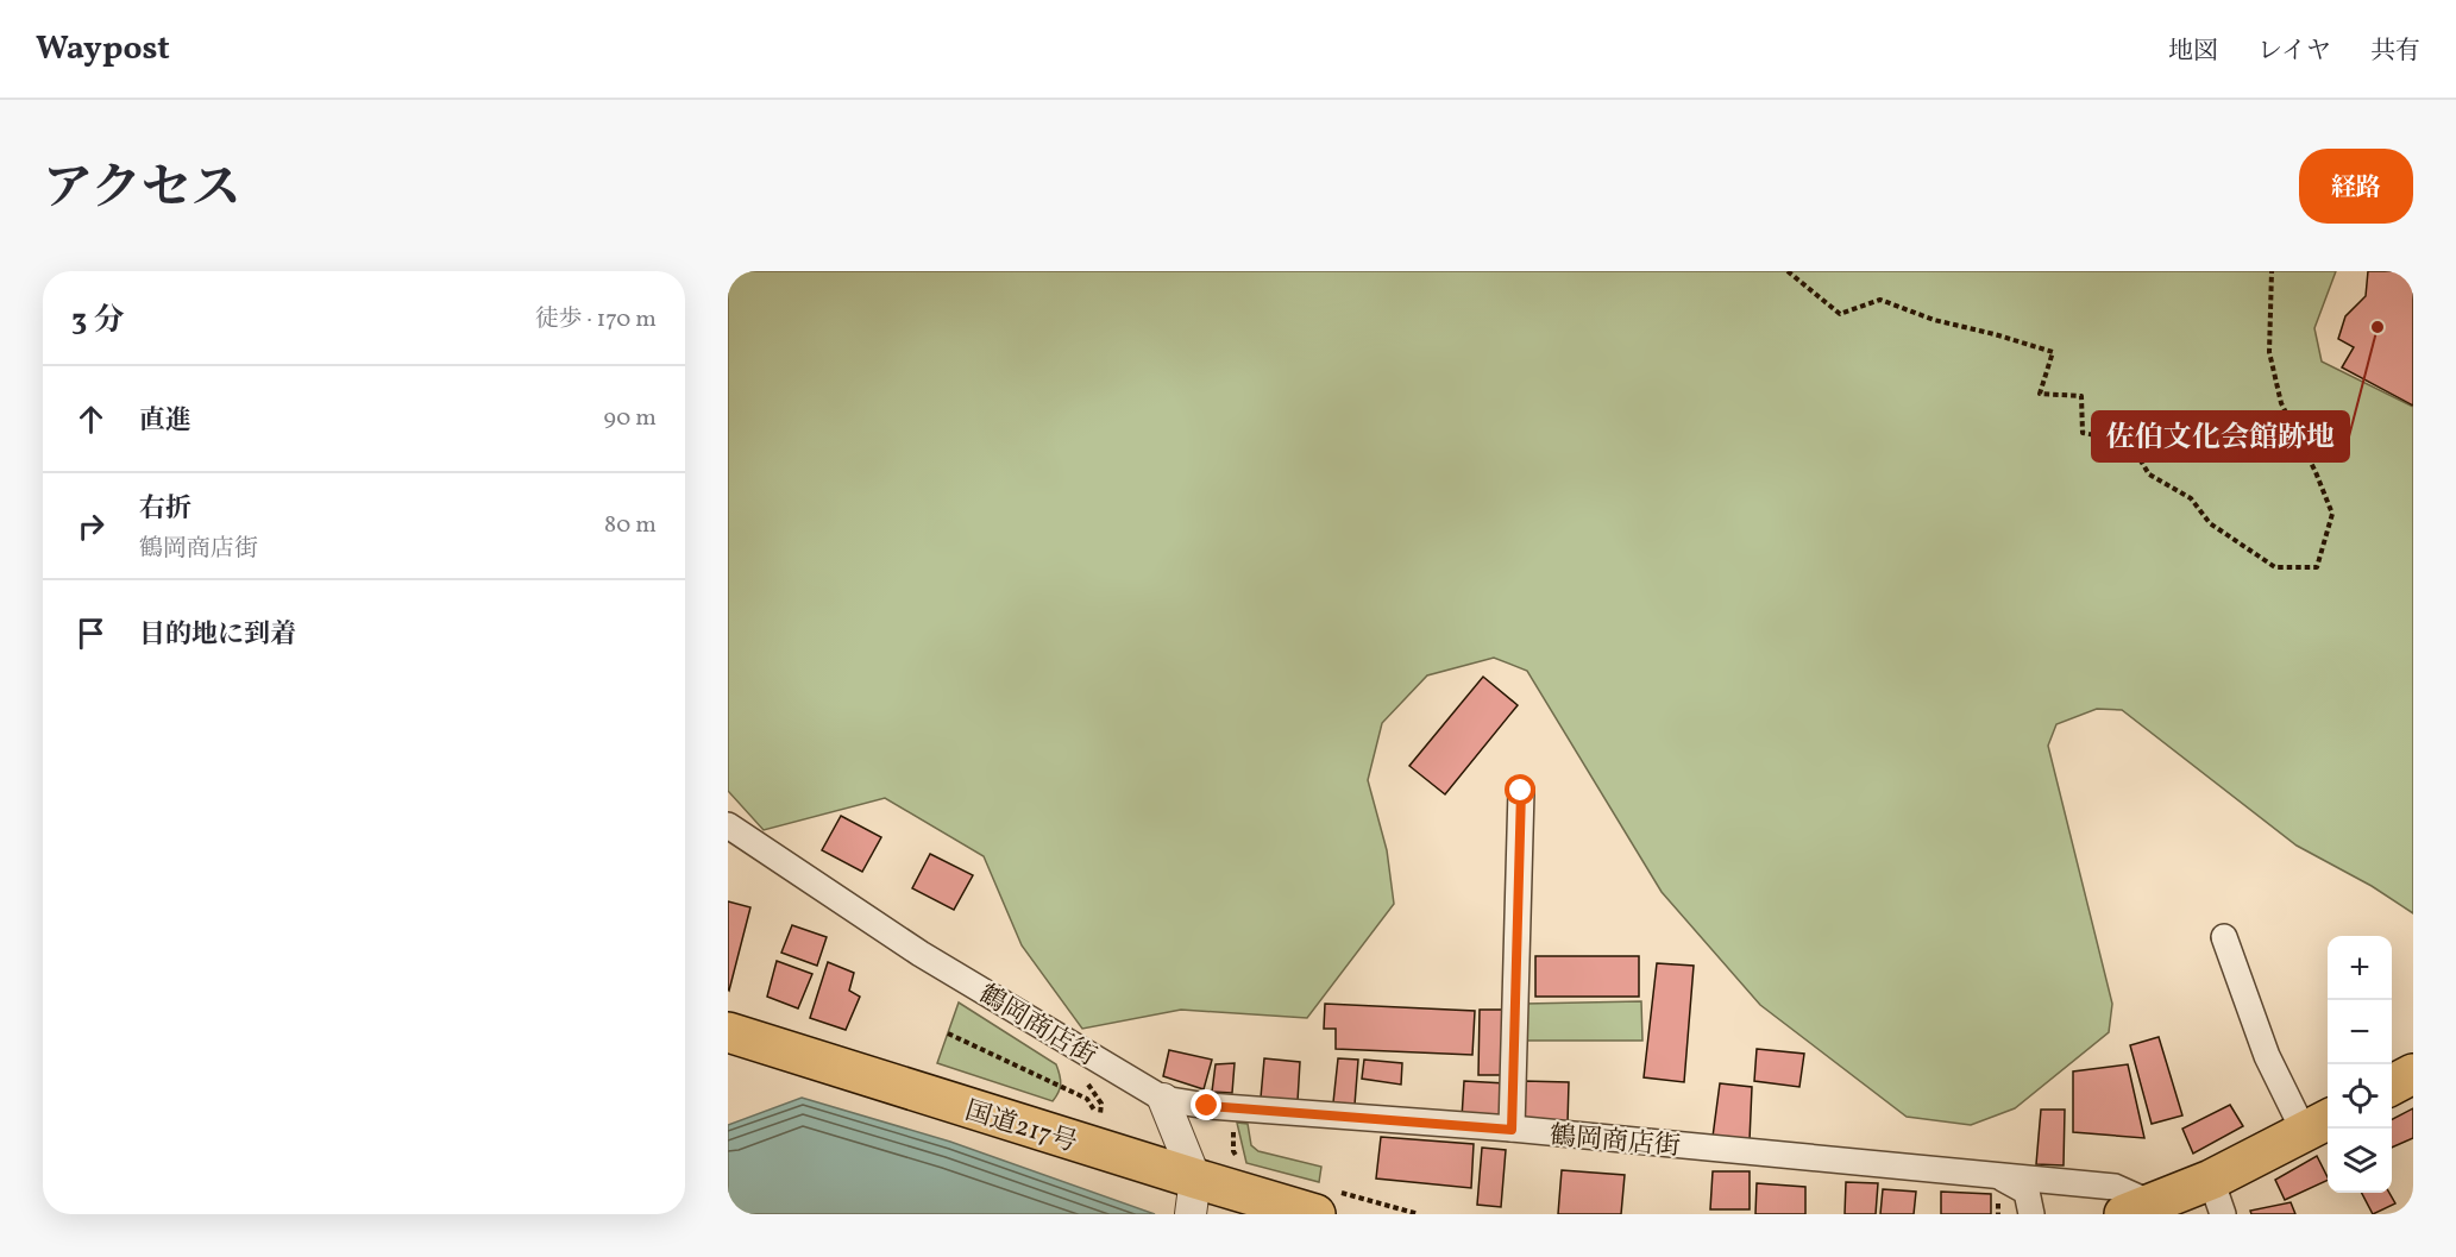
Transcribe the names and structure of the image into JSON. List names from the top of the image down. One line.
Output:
{"streets":{"highway":["国道217号"],"street":["鶴岡商店街"]},"places":["佐伯文化会館跡地"],"page":{"header":"Waypost","nav":["地図","レイヤ","共有"],"title":"アクセス","buttons":"経路","heading":["3 分","徒歩 · 170 m"],"list":[["直進","90 m"],["右折","鶴岡商店街","80 m"],"目的地に到着"],"map_buttons":["+","−"]}}
